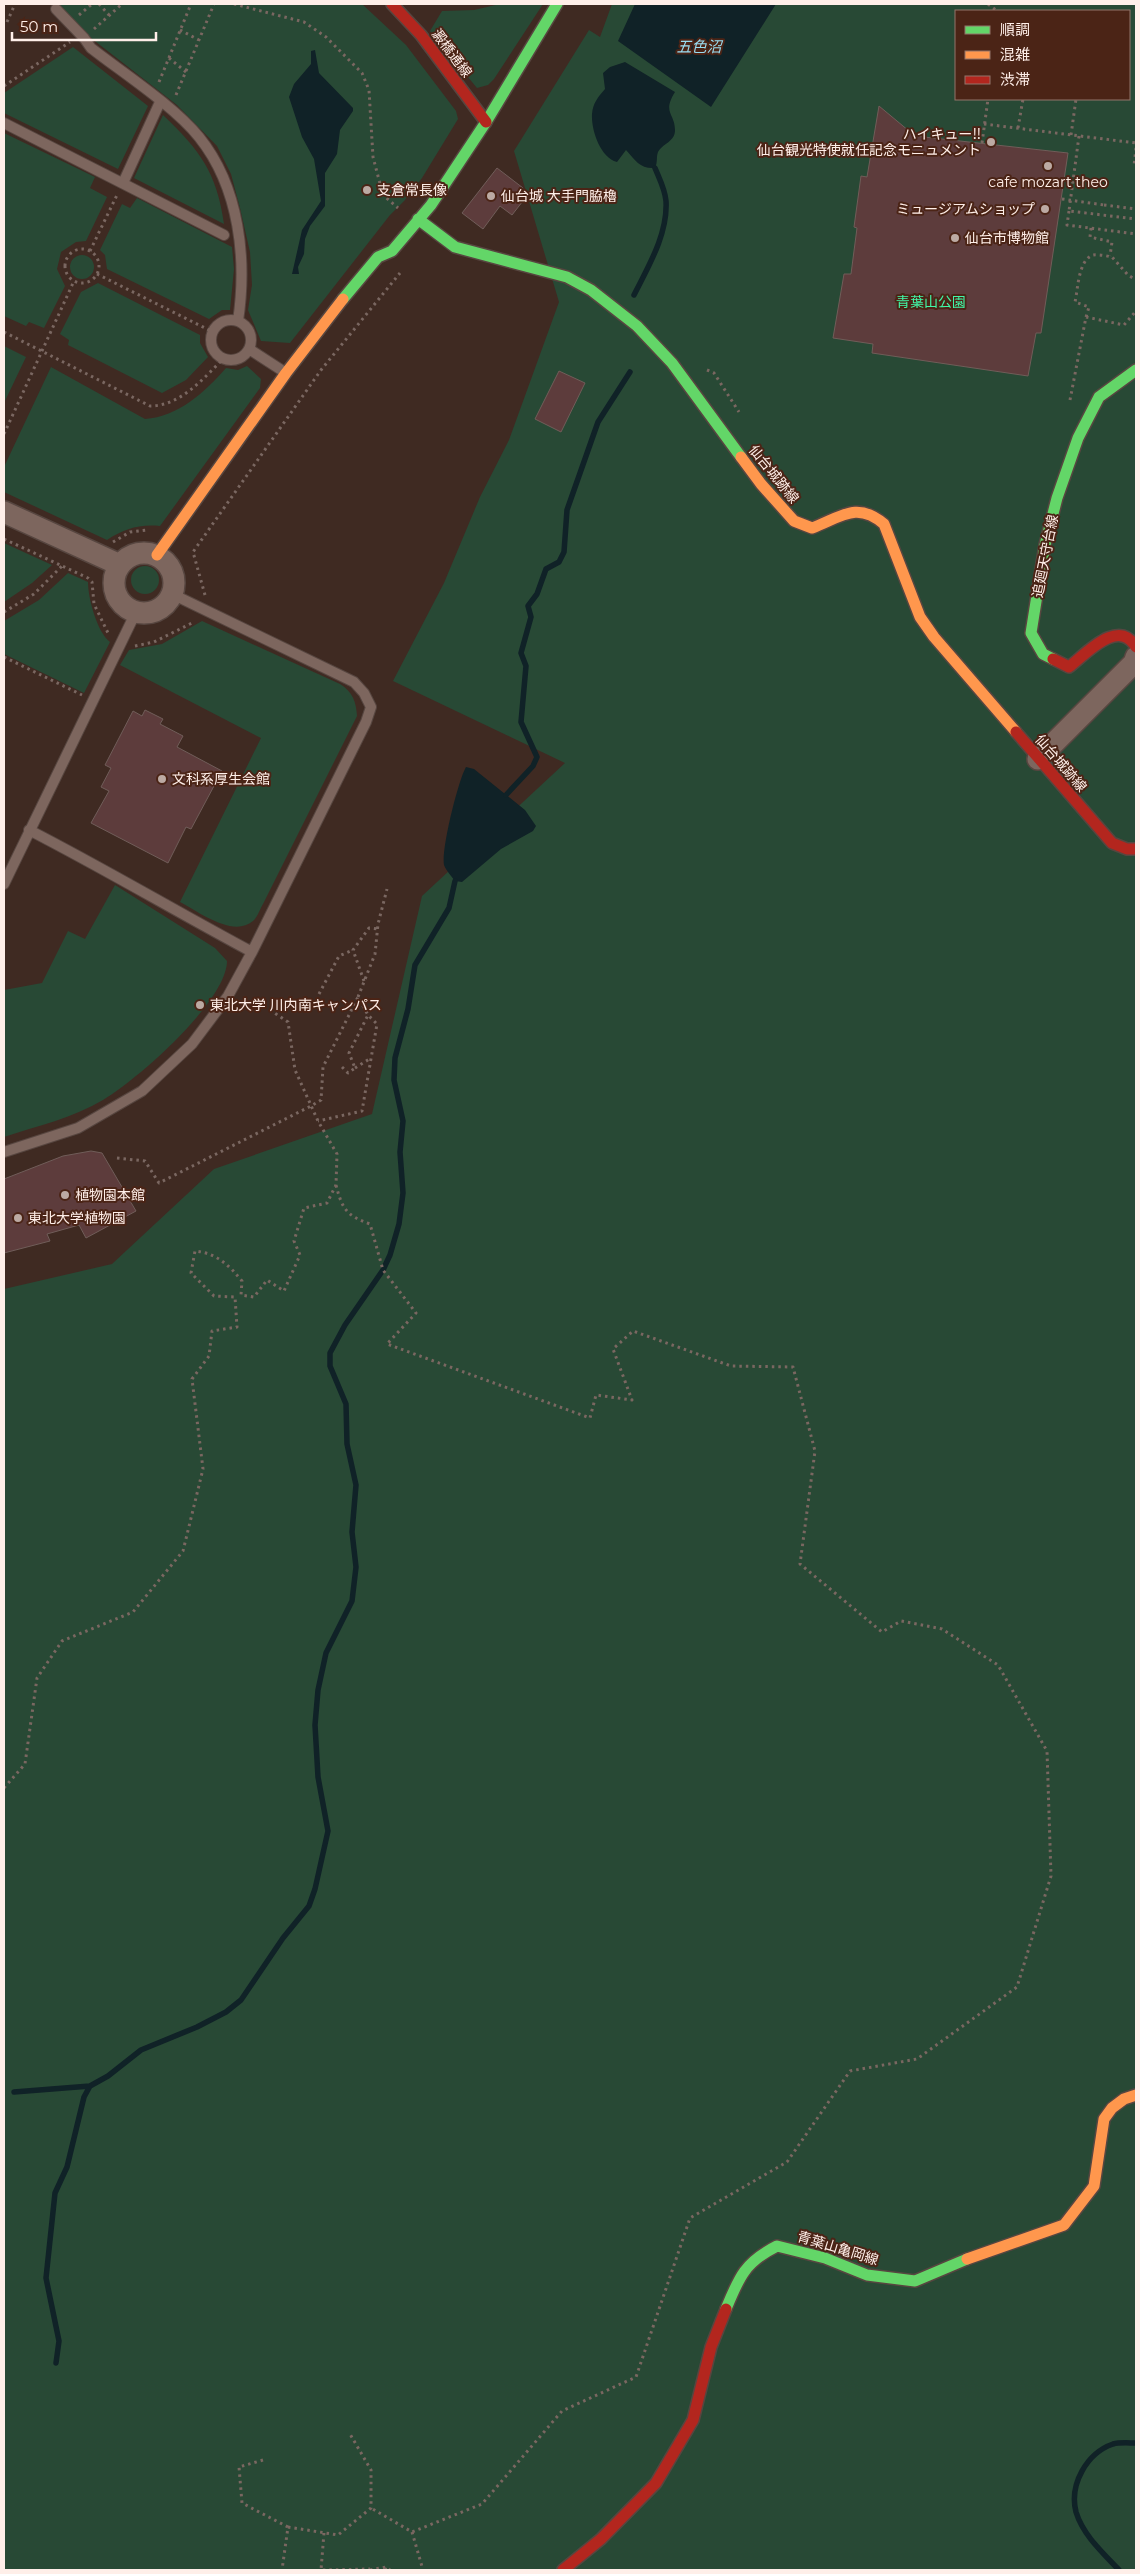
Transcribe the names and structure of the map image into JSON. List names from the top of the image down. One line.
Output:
{"streets":{"street":["澱橋通線","仙台城跡線","追廻天守台線","青葉山亀岡線"]},"water":["五色沼"],"parks":["青葉山公園"],"places":["ハイキュー‼ 仙台観光特使就任記念モニュメント","cafe mozart theo","支倉常長像","仙台城 大手門脇櫓","ミュージアムショップ","仙台市博物館","文科系厚生会館","東北大学 川内南キャンパス","植物園本館","東北大学植物園"],"legend":["順調","混雑","渋滞"],"scale_bar":"50 m"}
